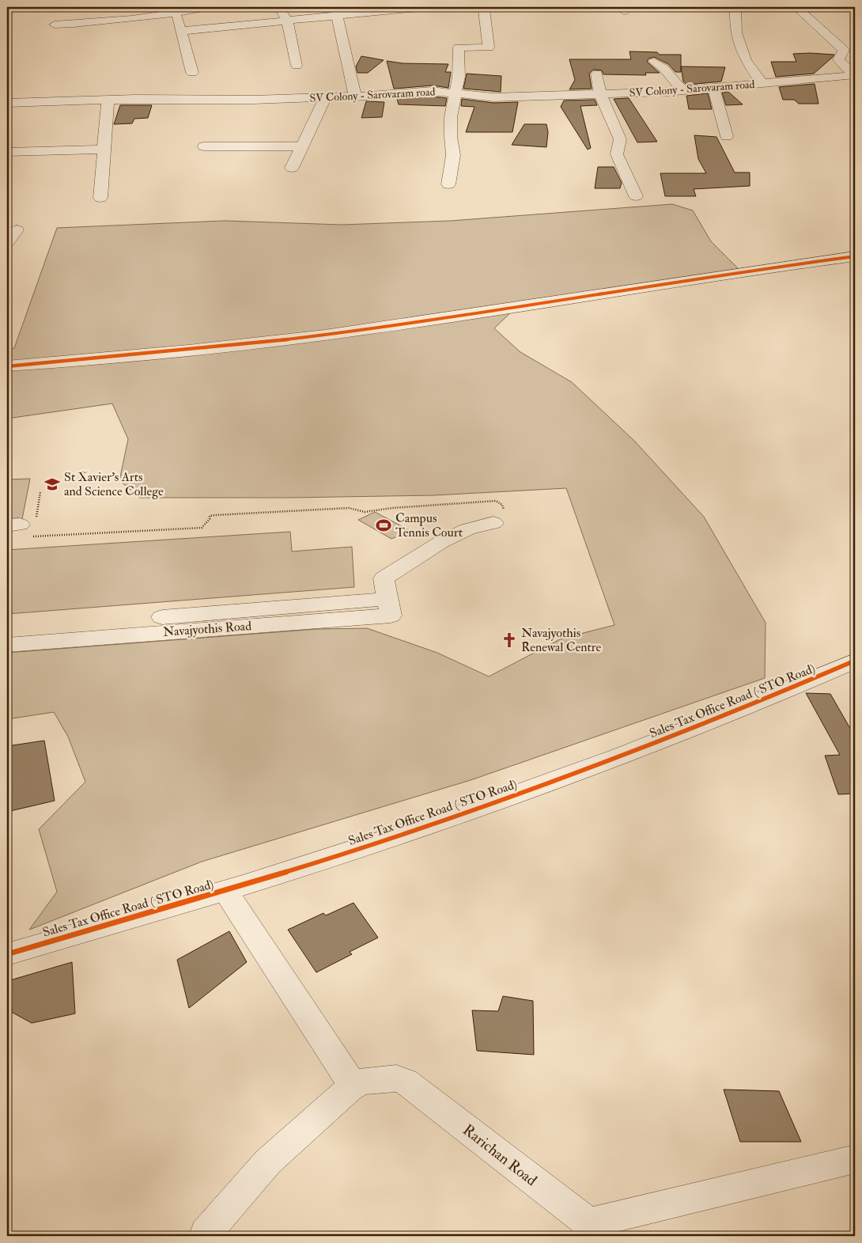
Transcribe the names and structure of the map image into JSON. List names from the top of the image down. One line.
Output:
{"streets":{"street":["SV Colony - Sarovaram road","Navajyothis Road","Sales Tax Office Road ( STO Road)","Rarichan Road"]},"places":{"school or university":["St Xavier's Arts and Science College"],"sports":["Campus Tennis Court"],"church":["Navajyothis Renewal Centre"]}}
